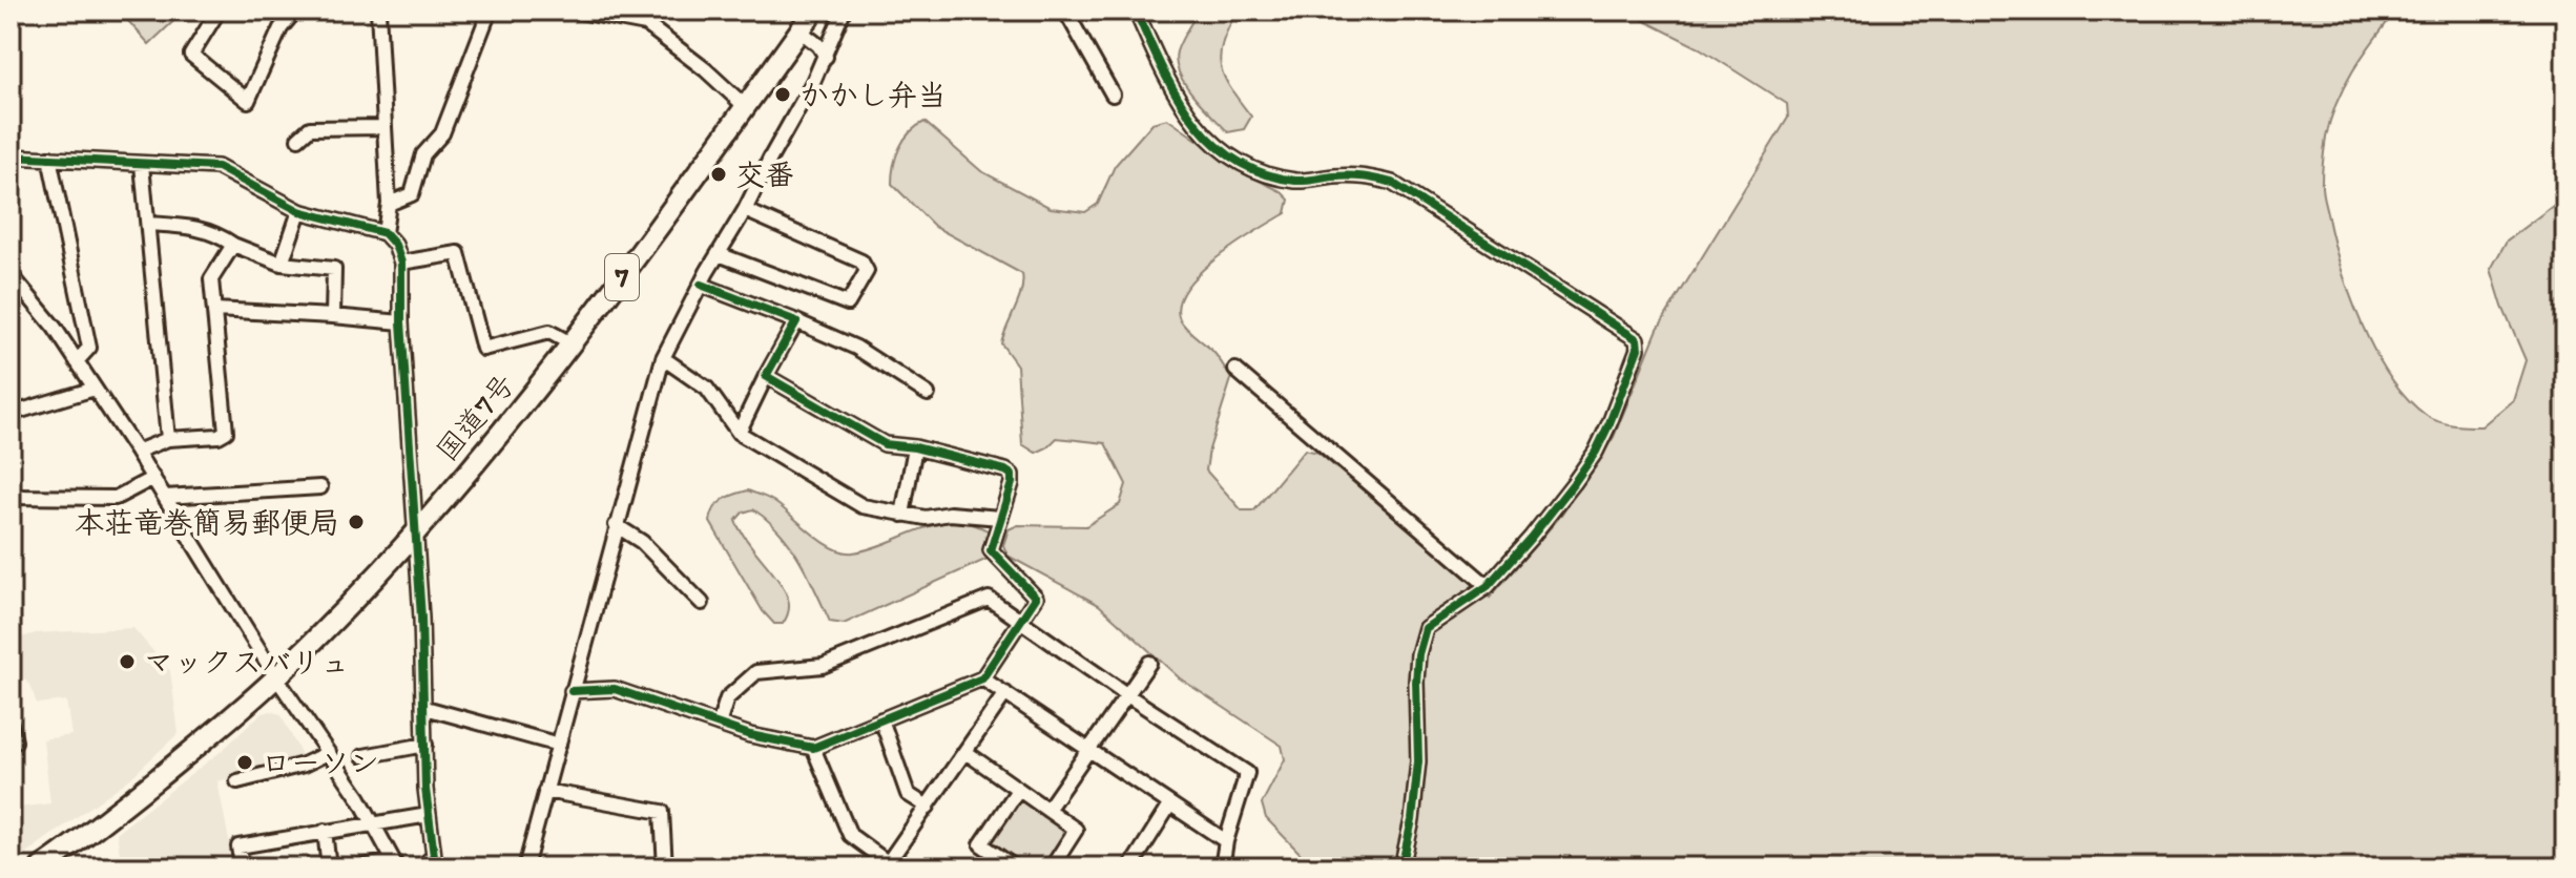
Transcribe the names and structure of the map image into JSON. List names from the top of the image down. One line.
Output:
{"streets":{"highway":["7","国道7号"]},"places":["かかし弁当","交番","本荘竜巻簡易郵便局","マックスバリュ","ローソン"]}
